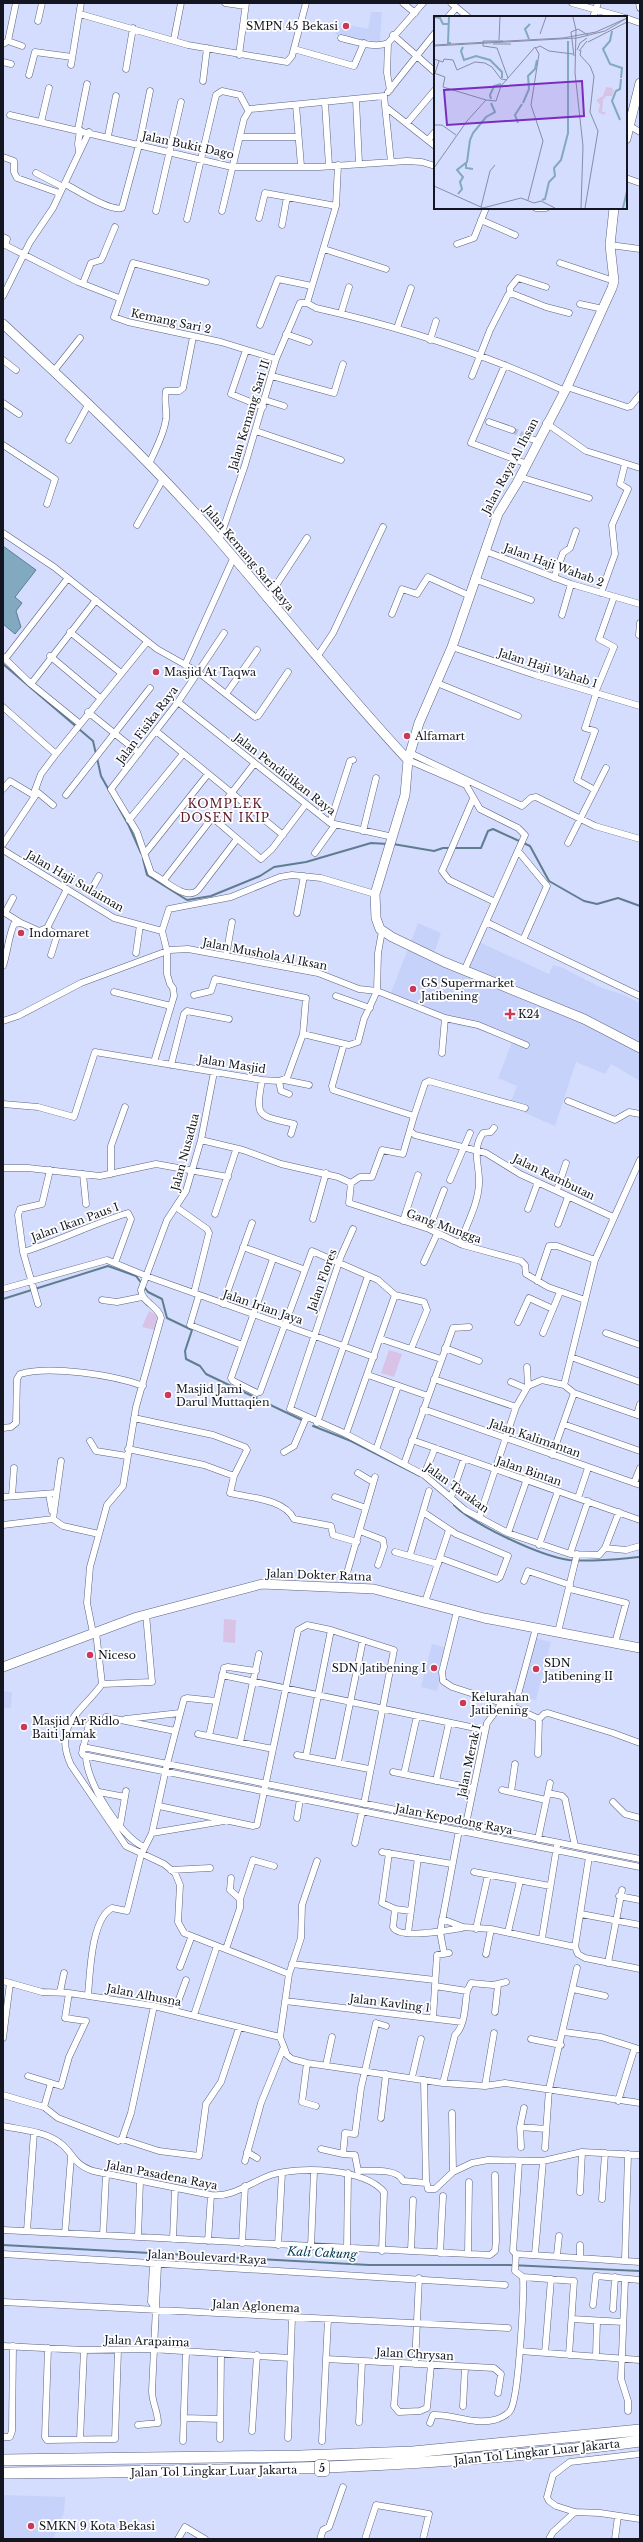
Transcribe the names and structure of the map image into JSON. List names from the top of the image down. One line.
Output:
{"streets":{"highway":["Jalan Tol Lingkar Luar Jakarta","5"],"street":["Jalan Bukit Dago","Kemang Sari 2","Jalan Kemang Sari II","Jalan Raya Al Ihsan","Jalan Kemang Sari Raya","Jalan Haji Wahab 2","Jalan Haji Wahab 1","Jalan Fisika Raya","Jalan Pendidikan Raya","Jalan Haji Sulaiman","Jalan Mushola Al Iksan","Jalan Masjid","Jalan Nusadua","Jalan Rambutan","Jalan Ikan Paus I","Gang Mungga","Jalan Flores","Jalan Irian Jaya","Jalan Kalimantan","Jalan Bintan","Jalan Tarakan","Jalan Dokter Ratna","Jalan Merak I","Jalan Kepodong Raya","Jalan Alhusna","Jalan Kavling 1","Jalan Pasadena Raya","Jalan Boulevard Raya","Jalan Aglonema","Jalan Arapaima","Jalan Chrysan"]},"crossings":[["Kemang Sari 2","Jalan Kemang Sari II"],["Jalan Kemang Sari II","Jalan Kemang Sari Raya"],["Jalan Raya Al Ihsan","Jalan Kemang Sari Raya"],["Jalan Raya Al Ihsan","Jalan Haji Wahab 2"],["Jalan Raya Al Ihsan","Jalan Haji Wahab 1"],["Jalan Fisika Raya","Jalan Pendidikan Raya"],["Jalan Masjid","Jalan Nusadua"],["Jalan Nusadua","Jalan Irian Jaya"],["Jalan Ikan Paus I","Jalan Irian Jaya"],["Jalan Flores","Jalan Irian Jaya"],["Jalan Flores","Jalan Tarakan"],["Jalan Merak I","Jalan Kepodong Raya"]],"districts":["KOMPLEK DOSEN IKIP"],"water":["Kali Cakung"],"places":{"other":["SMPN 45 Bekasi","Masjid At Taqwa","Alfamart","Indomaret","GS Supermarket Jatibening","Masjid Jami Darul Muttaqien","Niceso","SDN Jatibening I","SDN Jatibening II","Kelurahan Jatibening","Masjid Ar Ridlo Baiti Jamak","SMKN 9 Kota Bekasi"],"health":["K24"]}}
